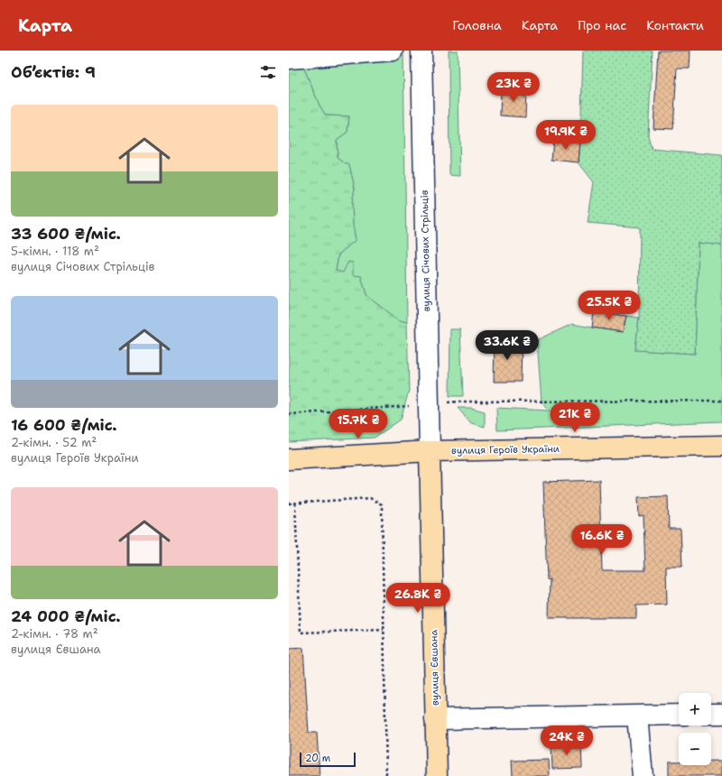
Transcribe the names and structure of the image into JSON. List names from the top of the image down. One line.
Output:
{"streets":{"main road":["вулиця Героїв України","вулиця Євшана"],"street":["вулиця Січових Стрільців"]},"crossings":[["вулиця Січових Стрільців","вулиця Героїв України"],["вулиця Січових Стрільців","вулиця Євшана"],["вулиця Героїв України","вулиця Євшана"]],"scale_bar":"20 m","page":{"header":"Карта","nav":["Головна","Карта","Про нас","Контакти"],"heading":"Об’єктів: 9","price":["23K ₴","19.9K ₴","25.5K ₴","33.6K ₴","21K ₴","15.7K ₴","16.6K ₴","26.8K ₴","24K ₴"],"list":[{"name":"33 600 ₴/міс.","note":"5-кімн. · 118 m² · вулиця Січових Стрільців"},{"name":"16 600 ₴/міс.","note":"2-кімн. · 52 m² · вулиця Героїв України"},{"name":"24 000 ₴/міс.","note":"2-кімн. · 78 m² · вулиця Євшана"}],"map_buttons":["+","−"],"scale":"20 m"}}
